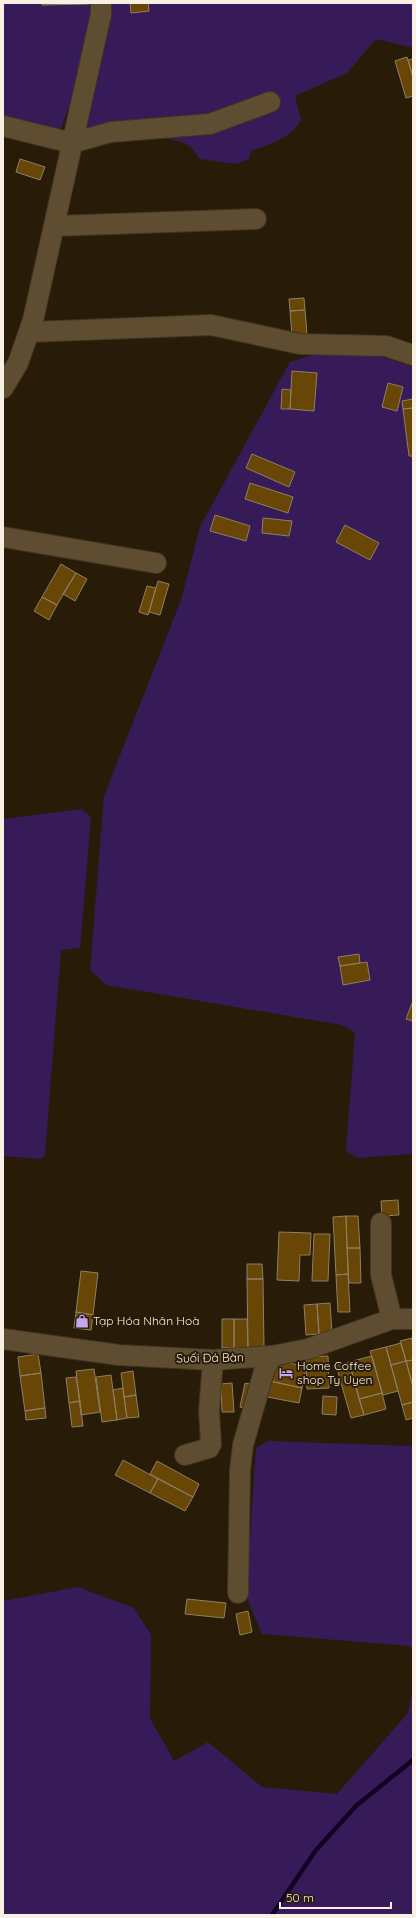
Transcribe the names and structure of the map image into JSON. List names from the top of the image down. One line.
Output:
{"streets":{"street":["Suối Đá Bàn"]},"places":{"shop":["Tạp Hóa Nhân Hoà"],"hotel":["Home Coffee shop Ty Uyen"]},"scale_bar":"50 m"}
